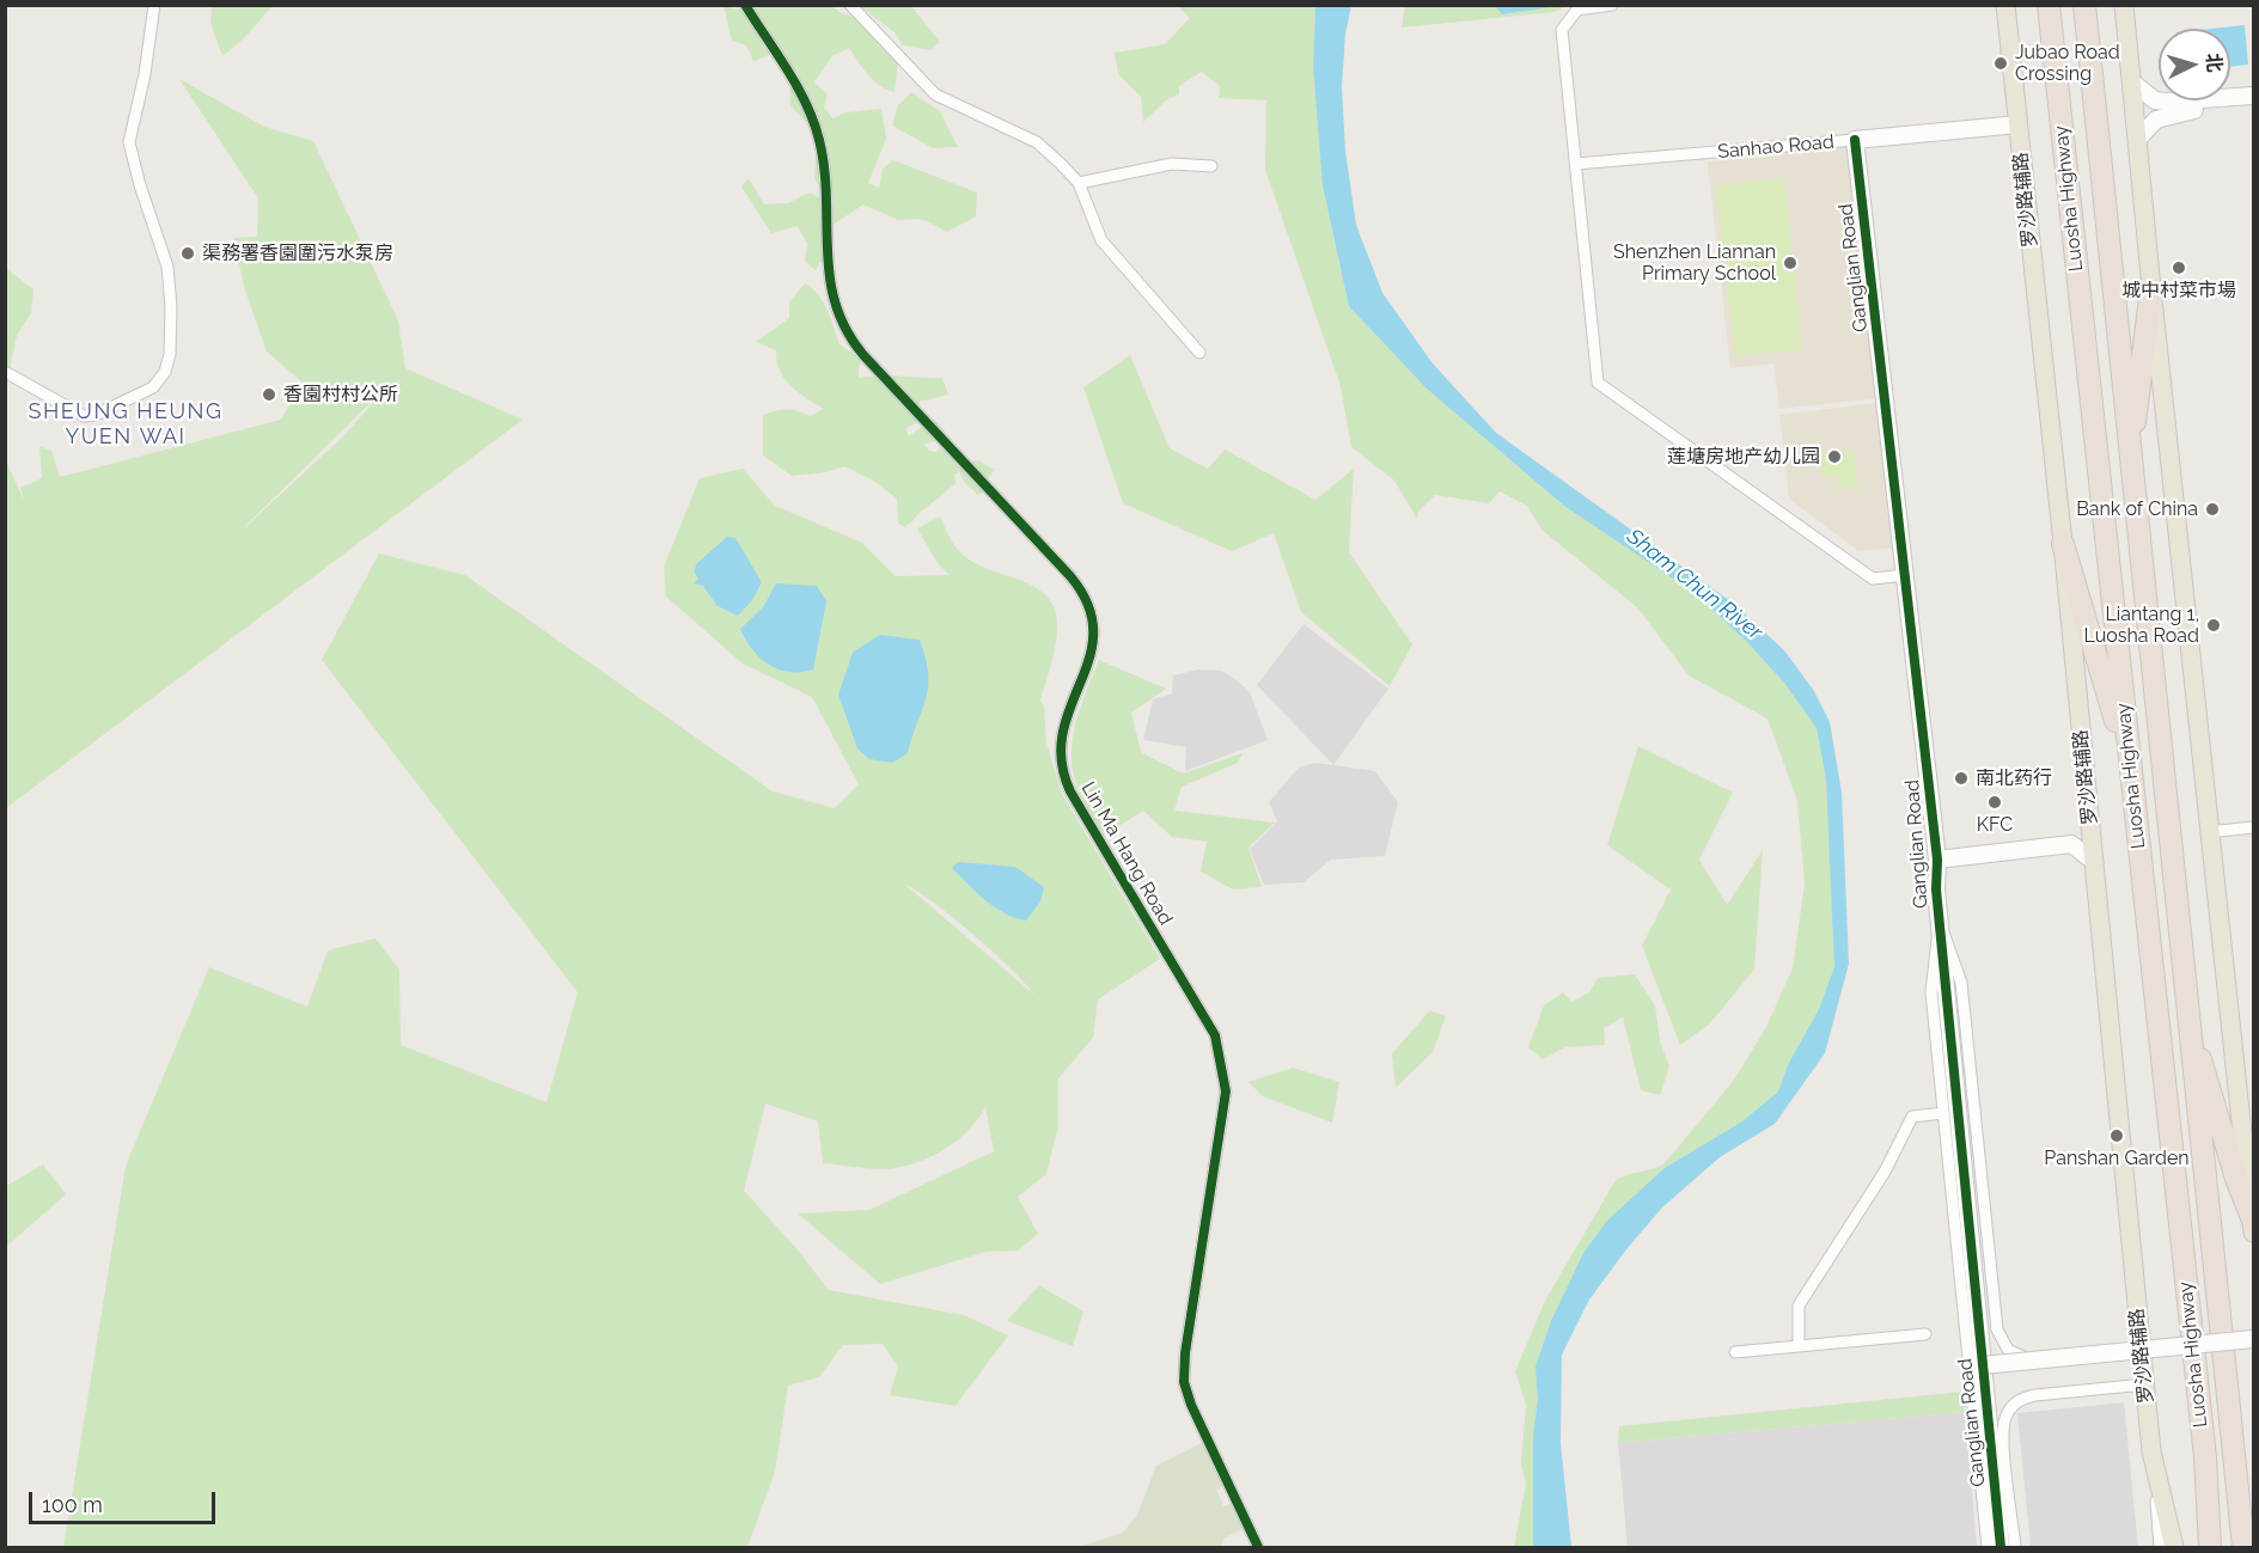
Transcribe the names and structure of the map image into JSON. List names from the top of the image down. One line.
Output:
{"streets":{"highway":["Luosha Highway"],"main road":["罗沙路辅路"],"street":["Sanhao Road","Ganglian Road","Lin Ma Hang Road"]},"crossings":[["Sanhao Road","罗沙路辅路"],["Sanhao Road","Ganglian Road"]],"districts":["SHEUNG HEUNG YUEN WAI"],"water":["Sham Chun River"],"places":["Jubao Road Crossing","渠務署香園圍污水泵房","Shenzhen Liannan Primary School","城中村菜市場","香園村村公所","莲塘房地产幼儿园","Bank of China","Liantang 1, Luosha Road","南北药行","KFC","Panshan Garden"],"scale_bar":"100 m","north":"right"}
